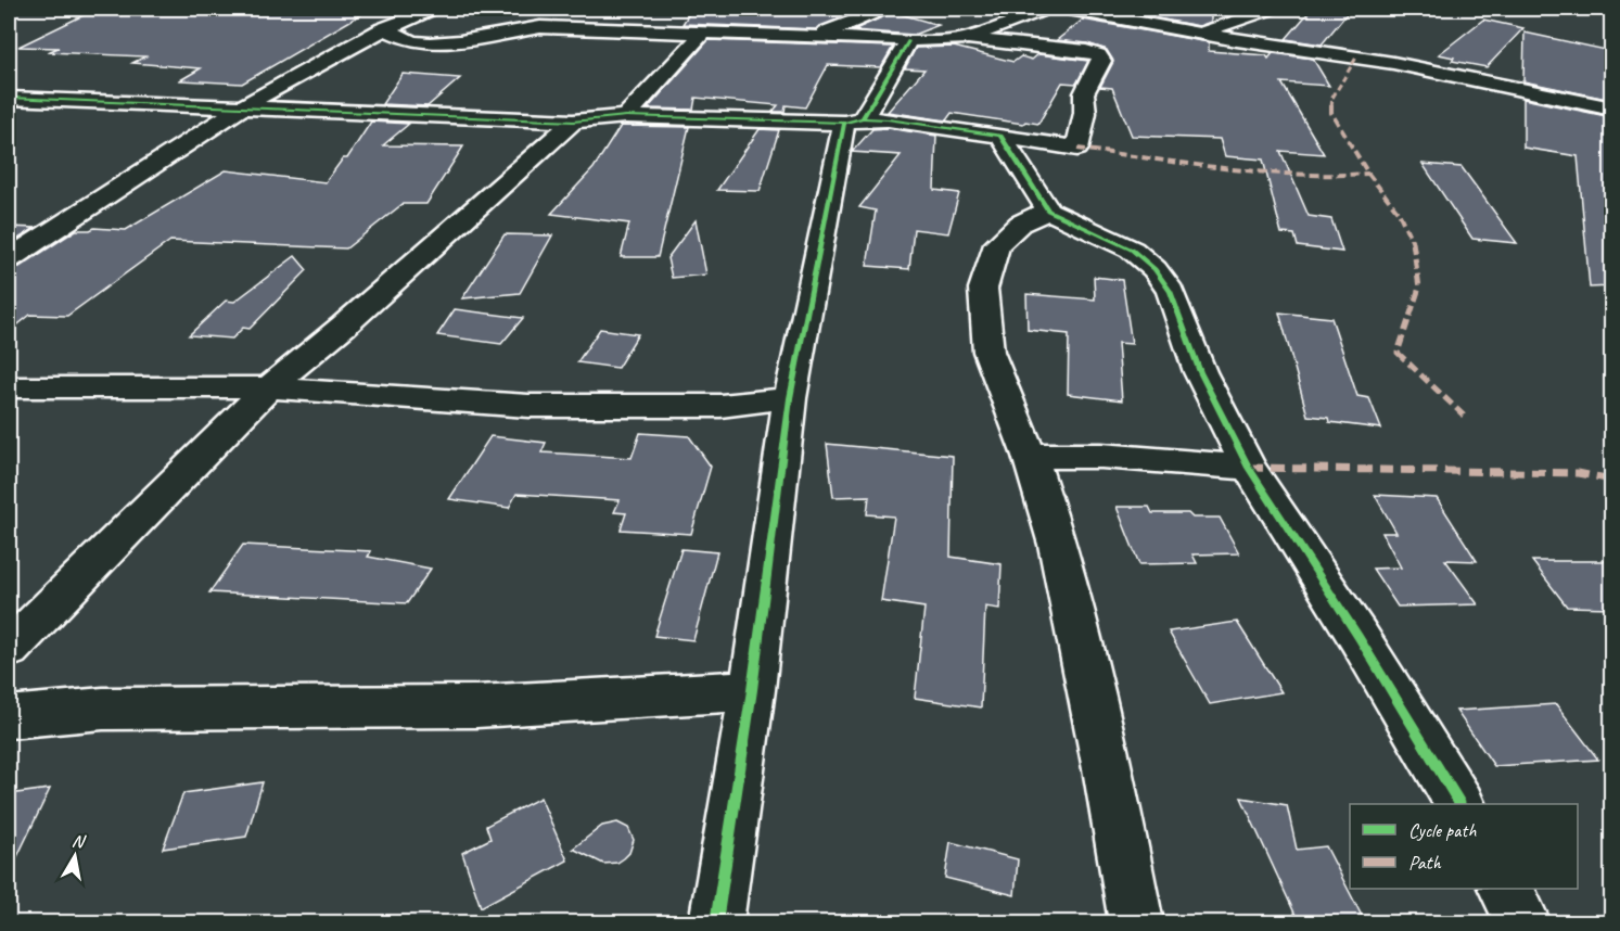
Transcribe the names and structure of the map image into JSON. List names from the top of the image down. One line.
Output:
{"legend":["Cycle path","Path"],"north":"top"}
